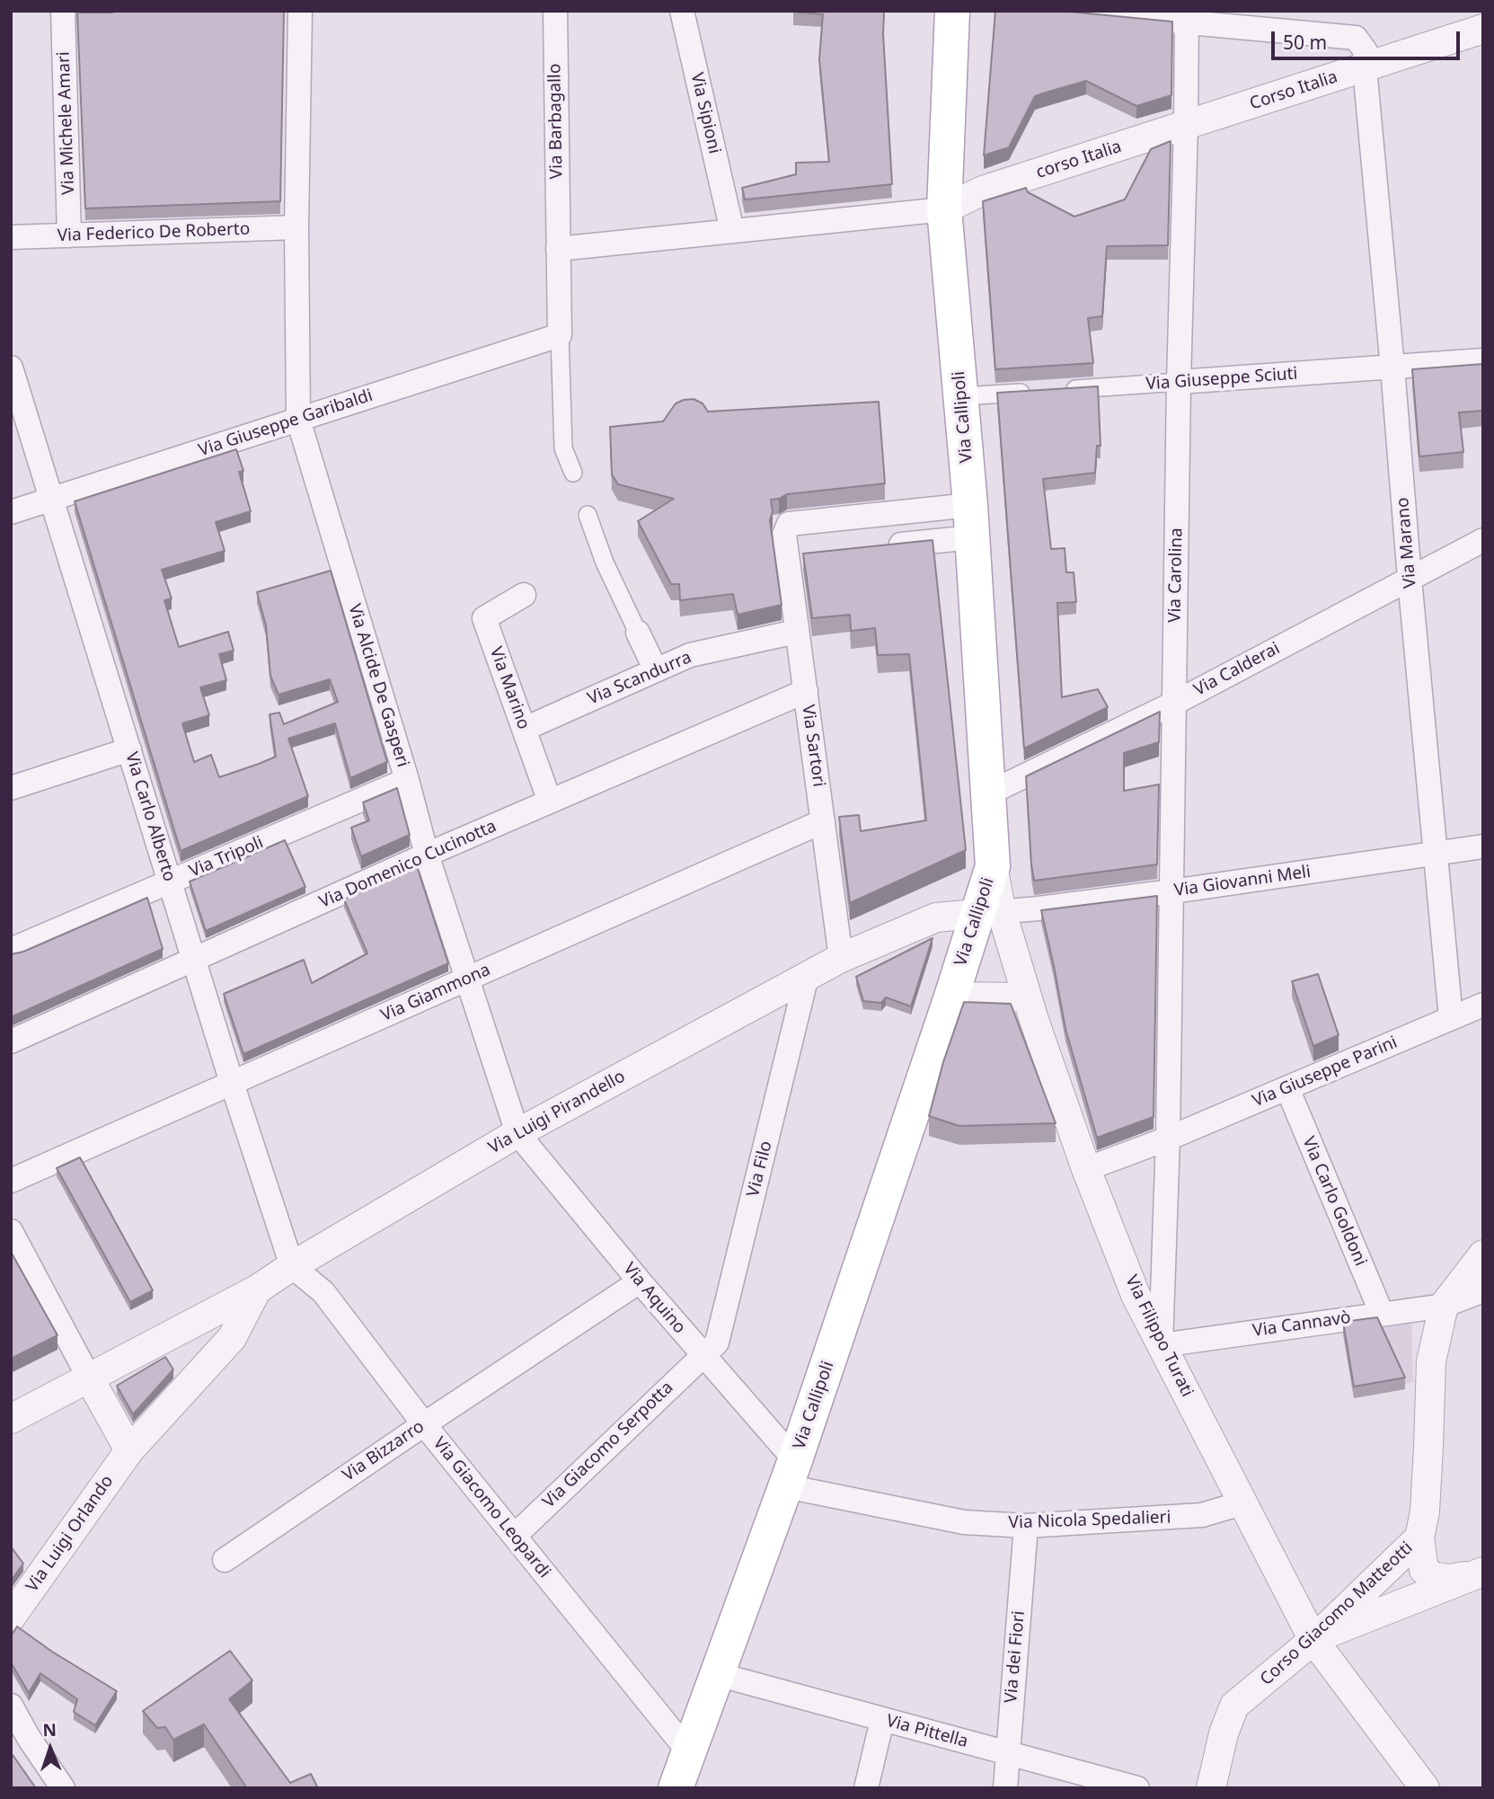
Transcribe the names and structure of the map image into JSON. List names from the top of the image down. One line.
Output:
{"streets":{"main road":["Via Callipoli"],"street":["Corso Italia","Via Sipioni","Via Barbagallo","Via Michele Amari","corso Italia","Via Federico De Roberto","Via Giuseppe Sciuti","Via Giuseppe Garibaldi","Via Marano","Via Carolina","Via Calderai","Via Scandurra","Via Alcide De Gasperi","Via Marino","Via Sartori","Via Carlo Alberto","Via Tripoli","Via Domenico Cucinotta","Via Giovanni Meli","Via Giammona","Via Giuseppe Parini","Via Luigi Pirandello","Via Filo","Via Carlo Goldoni","Via Aquino","Via Cannavò","Via Filippo Turati","Via Giacomo Serpotta","Via Bizzarro","Via Giacomo Leopardi","Via Nicola Spedalieri","Via Luigi Orlando","Corso Giacomo Matteotti","Via dei Fiori","Via Pittella"]},"crossings":[["Corso Italia","corso Italia"],["Corso Italia","Via Callipoli"],["Corso Italia","Via Marano"],["Corso Italia","Via Carolina"],["Via Barbagallo","Via Giuseppe Garibaldi"],["Via Michele Amari","Via Federico De Roberto"],["Via Federico De Roberto","Via Alcide De Gasperi"],["Via Giuseppe Sciuti","Via Marano"],["Via Giuseppe Sciuti","Via Carolina"],["Via Callipoli","Via Calderai"],["Via Callipoli","Via Sartori"],["Via Callipoli","Via Giovanni Meli"],["Via Callipoli","Via Luigi Pirandello"],["Via Callipoli","Via Aquino"],["Via Callipoli","Via Filippo Turati"],["Via Callipoli","Via Giacomo Leopardi"],["Via Callipoli","Via Nicola Spedalieri"],["Via Callipoli","Via Pittella"],["Via Giuseppe Garibaldi","Via Alcide De Gasperi"],["Via Giuseppe Garibaldi","Via Carlo Alberto"],["Via Marano","Via Carolina"],["Via Marano","Via Calderai"],["Via Marano","Via Giovanni Meli"],["Via Marano","Via Giuseppe Parini"],["Via Carolina","Via Calderai"],["Via Carolina","Via Giovanni Meli"],["Via Carolina","Via Giuseppe Parini"],["Via Carolina","Via Cannavò"],["Via Carolina","Via Filippo Turati"],["Via Scandurra","Via Marino"],["Via Scandurra","Via Sartori"],["Via Alcide De Gasperi","Via Tripoli"],["Via Alcide De Gasperi","Via Domenico Cucinotta"],["Via Alcide De Gasperi","Via Giammona"],["Via Alcide De Gasperi","Via Luigi Pirandello"],["Via Alcide De Gasperi","Via Aquino"],["Via Marino","Via Domenico Cucinotta"],["Via Sartori","Via Domenico Cucinotta"],["Via Sartori","Via Giammona"],["Via Sartori","Via Luigi Pirandello"],["Via Carlo Alberto","Via Tripoli"],["Via Carlo Alberto","Via Domenico Cucinotta"],["Via Carlo Alberto","Via Giammona"],["Via Carlo Alberto","Via Luigi Pirandello"],["Via Carlo Alberto","Via Giacomo Leopardi"],["Via Giovanni Meli","Via Luigi Pirandello"],["Via Giovanni Meli","Via Filippo Turati"],["Via Giuseppe Parini","Via Carlo Goldoni"],["Via Giuseppe Parini","Via Filippo Turati"],["Via Luigi Pirandello","Via Filo"],["Via Luigi Pirandello","Via Aquino"],["Via Luigi Pirandello","Via Filippo Turati"],["Via Luigi Pirandello","Via Giacomo Leopardi"],["Via Luigi Pirandello","Via Luigi Orlando"],["Via Filo","Via Aquino"],["Via Filo","Via Giacomo Serpotta"],["Via Carlo Goldoni","Via Cannavò"],["Via Aquino","Via Giacomo Serpotta"],["Via Aquino","Via Bizzarro"],["Via Aquino","Via Nicola Spedalieri"],["Via Cannavò","Via Filippo Turati"],["Via Cannavò","Corso Giacomo Matteotti"],["Via Filippo Turati","Via Nicola Spedalieri"],["Via Filippo Turati","Corso Giacomo Matteotti"],["Via Giacomo Serpotta","Via Giacomo Leopardi"],["Via Bizzarro","Via Giacomo Leopardi"],["Via Nicola Spedalieri","Via dei Fiori"],["Via dei Fiori","Via Pittella"]],"scale_bar":"50 m","north":"top"}
